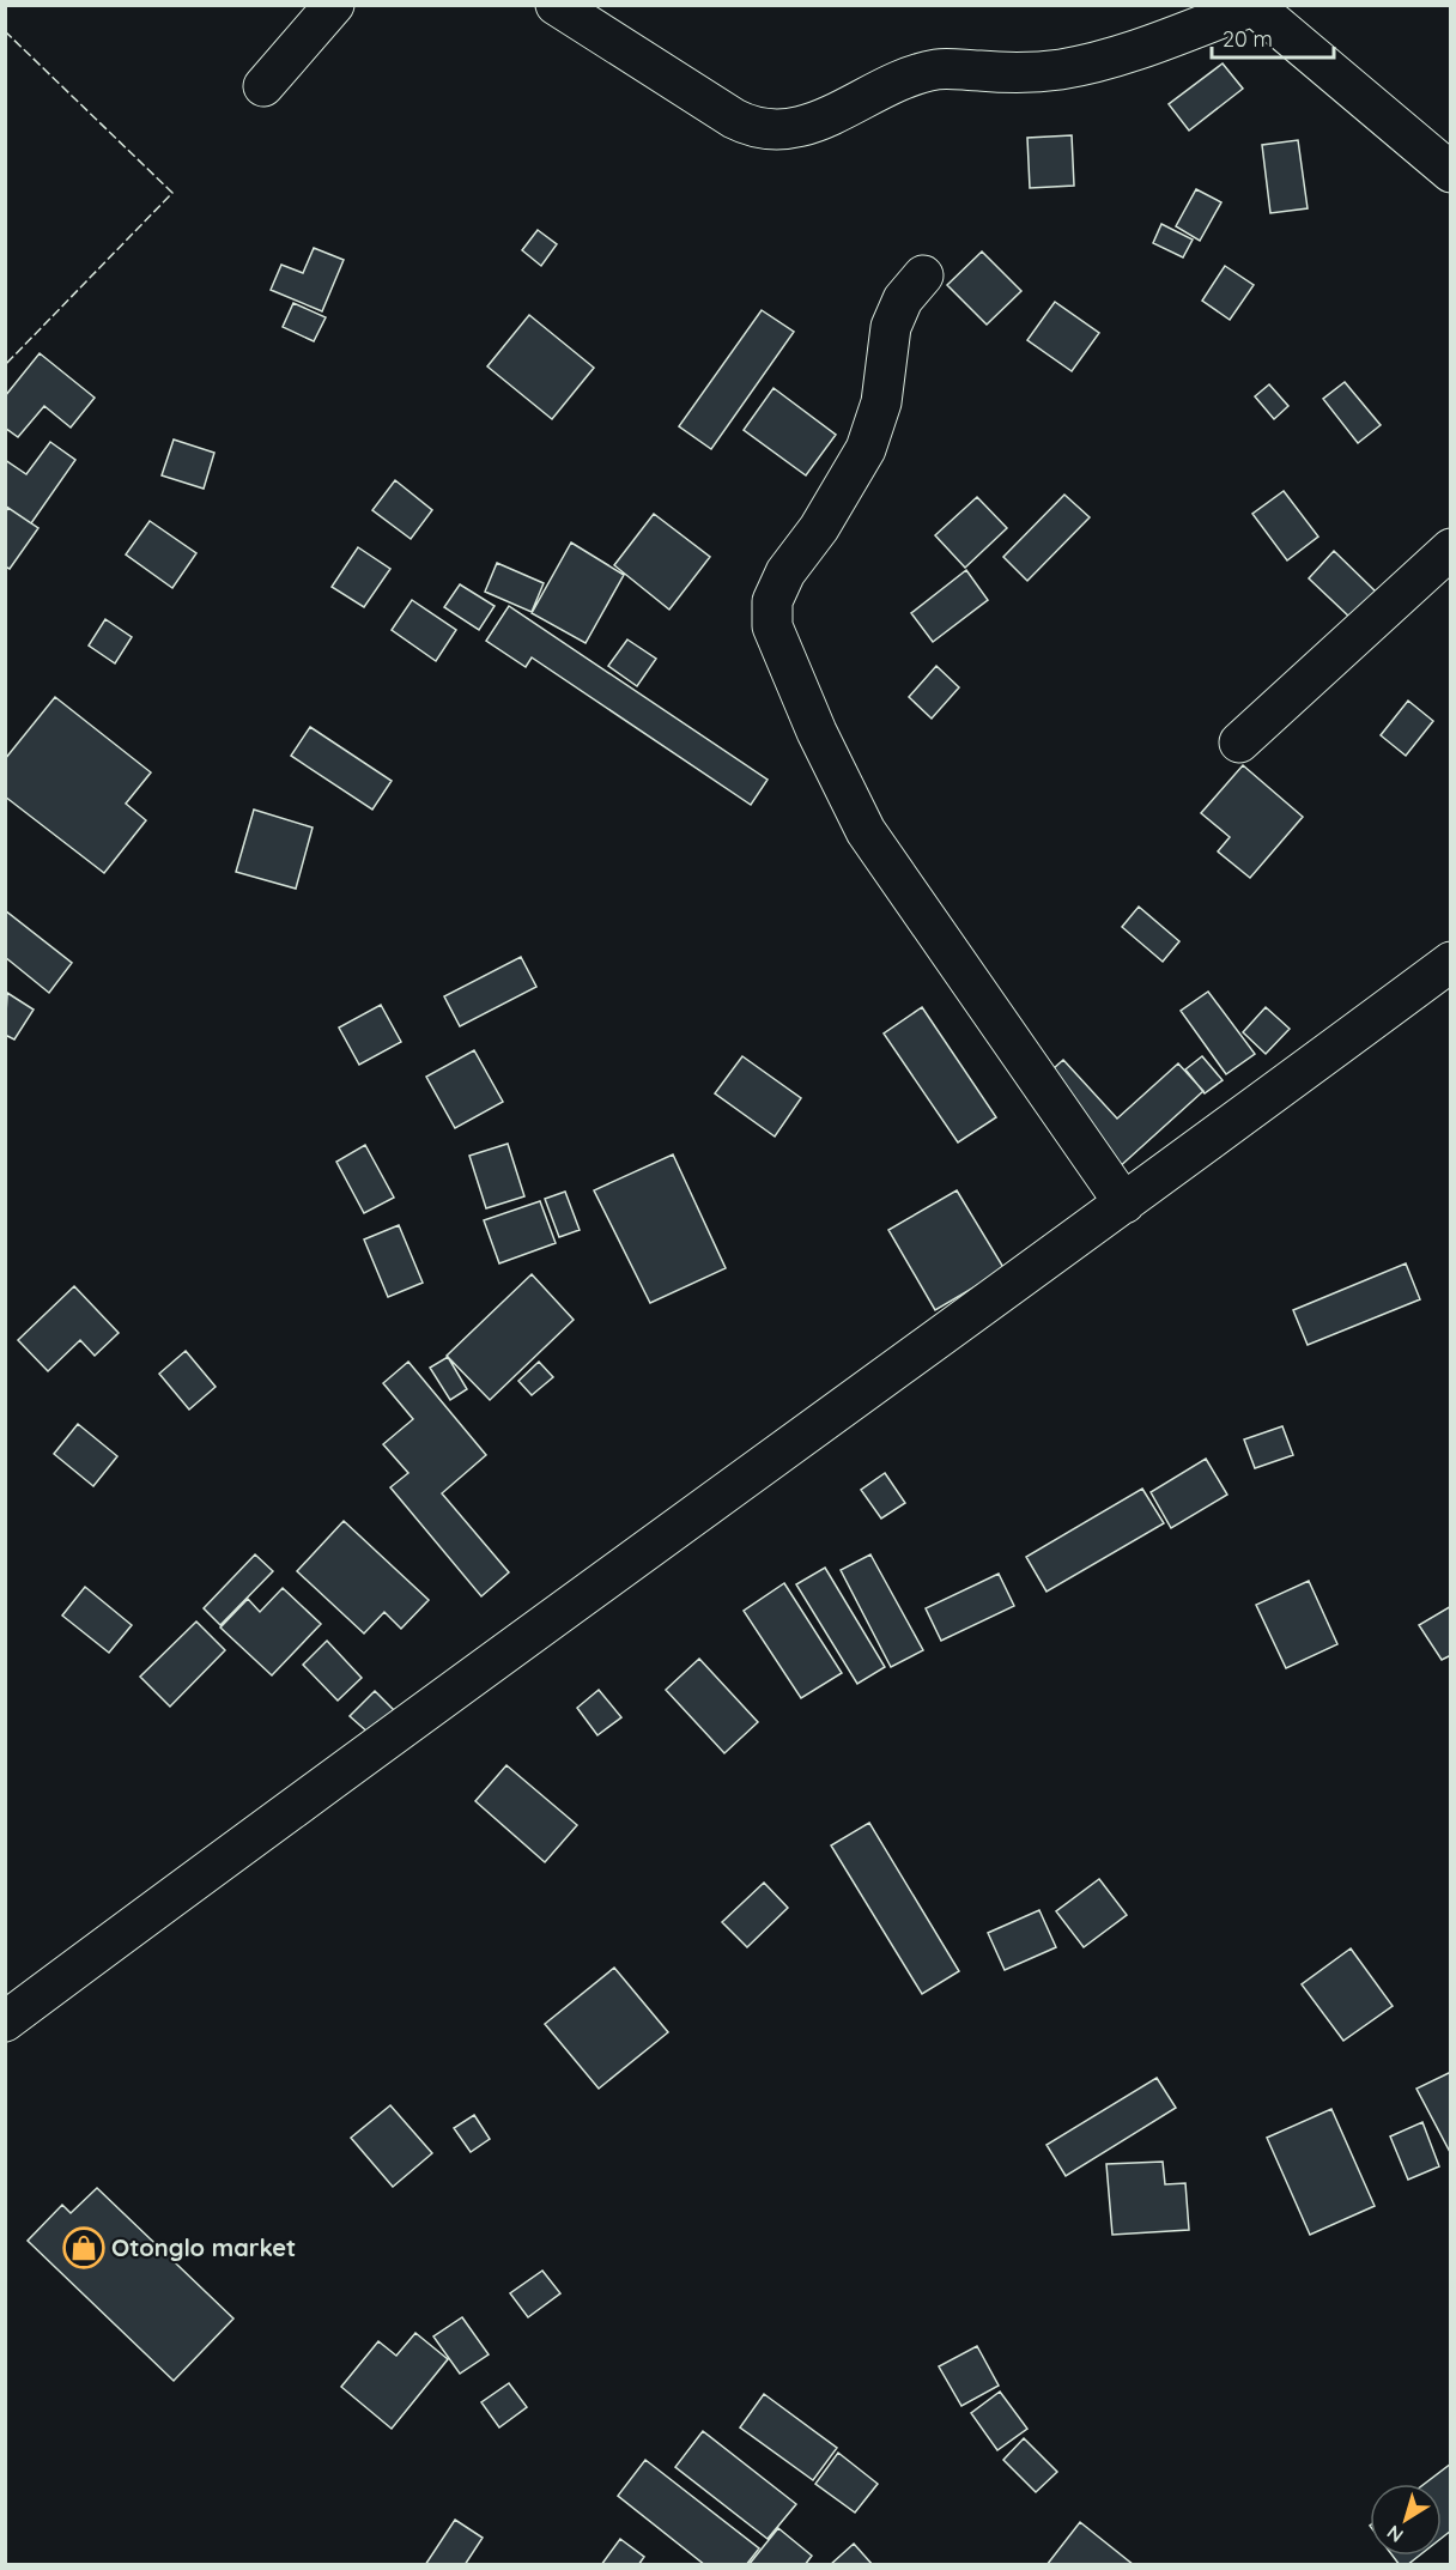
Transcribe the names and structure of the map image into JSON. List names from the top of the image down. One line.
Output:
{"places":{"shop":["Otonglo market"]},"scale_bar":"20 m","north":"bottom left"}
